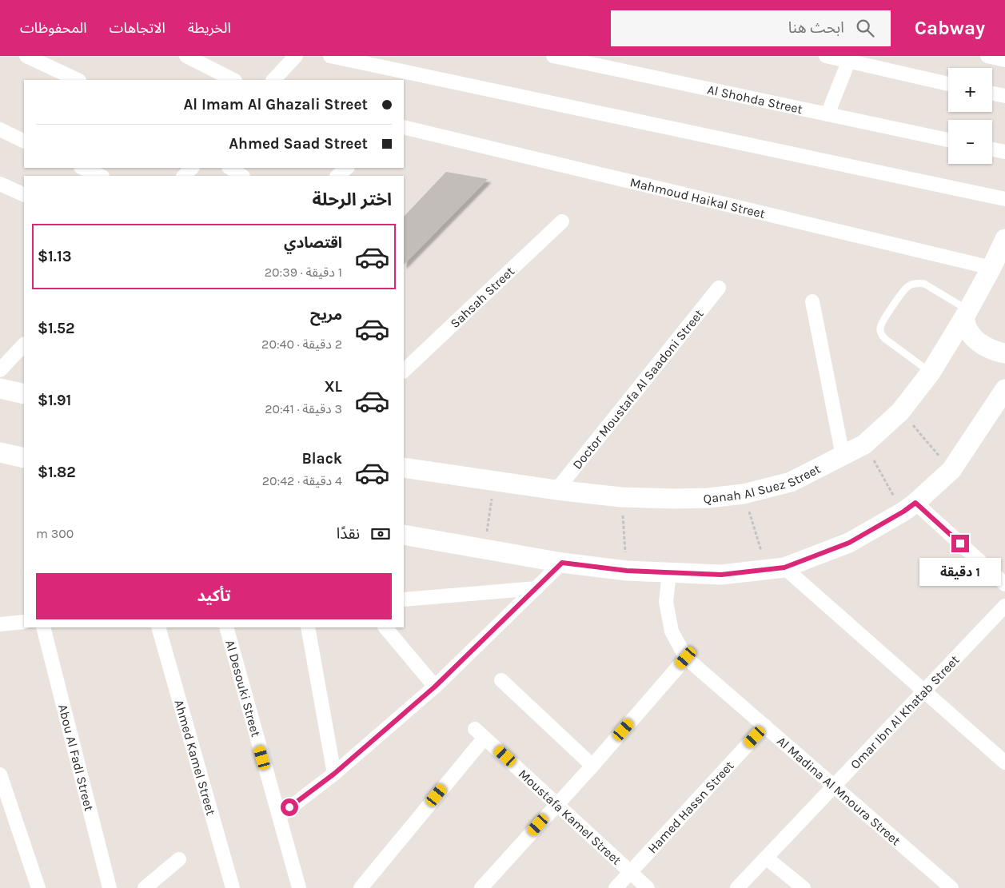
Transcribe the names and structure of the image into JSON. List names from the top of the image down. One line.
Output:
{"streets":{"main road":["Qanah Al Suez Street"],"street":["Al Shohda Street","Mahmoud Haikal Street","Sahsah Street","Doctor Moustafa Al Saadoni Street","Al Desouki Street","Omar Ibn Al Khatab Street","Abou Al Fadl Street","Ahmed Kamel Street","Al Madina Al Mnoura Street","Hamed Hassn Street","Moustafa Kamel Street"]},"crossings":[["Mahmoud Haikal Street","Qanah Al Suez Street"],["Doctor Moustafa Al Saadoni Street","Qanah Al Suez Street"],["Omar Ibn Al Khatab Street","Al Madina Al Mnoura Street"],["Al Madina Al Mnoura Street","Hamed Hassn Street"],["Hamed Hassn Street","Moustafa Kamel Street"]],"page":{"header":"Cabway","search":"ابحث هنا","nav":["الخريطة","الاتجاهات","المحفوظات"],"map_buttons":["+","−"],"banner":["Al Imam Al Ghazali Street","Ahmed Saad Street"],"heading":"اختر الرحلة","list":[{"name":"اقتصادي","note":"1 دقيقة · 20:39","value":"$1.13"},{"name":"مريح","note":"2 دقيقة · 20:40","value":"$1.52"},{"name":"XL","note":"3 دقيقة · 20:41","value":"$1.91"},{"name":"Black","note":"4 دقيقة · 20:42","value":"$1.82"}],"pay":["نقدًا","300 m"],"bubble":"1 دقيقة","buttons":"تأكيد"}}
